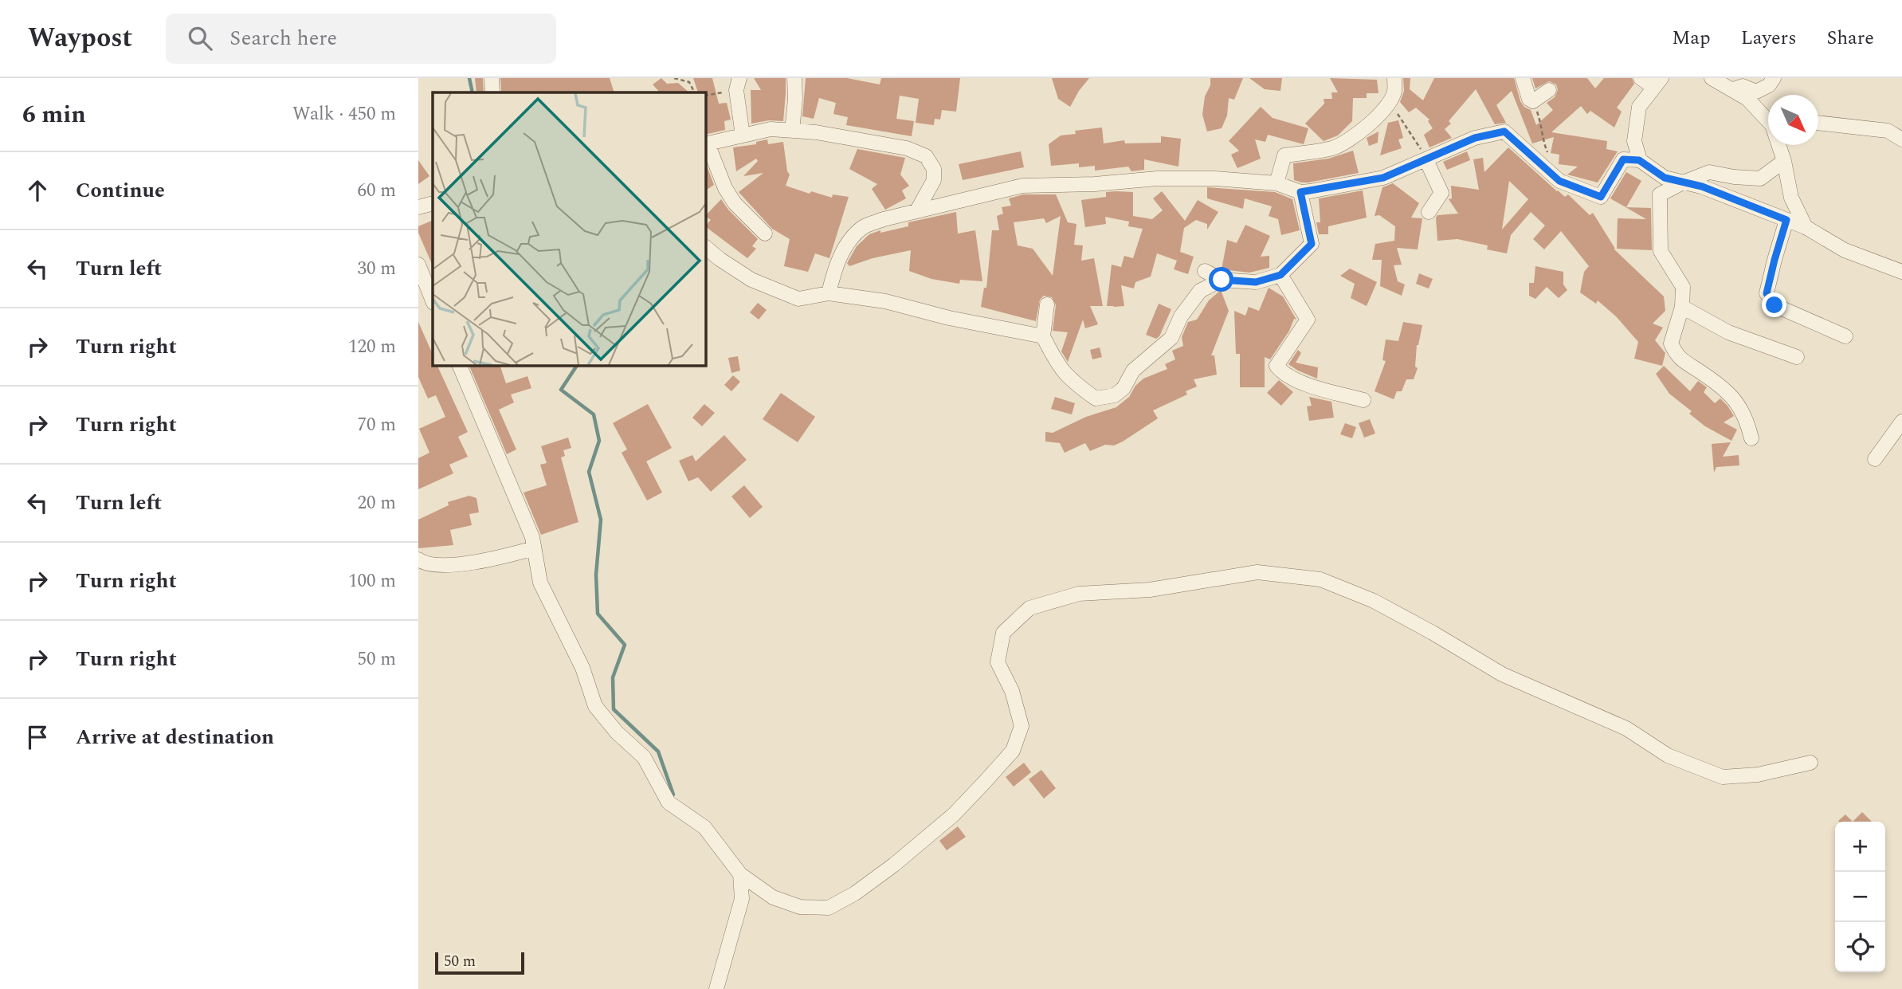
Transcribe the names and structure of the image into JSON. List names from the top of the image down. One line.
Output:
{"scale_bar":"50 m","north":"bottom right","page":{"header":"Waypost","search":"Search here","nav":["Map","Layers","Share"],"heading":["6 min","Walk · 450 m"],"list":[["Continue","60 m"],["Turn left","30 m"],["Turn right","120 m"],["Turn right","70 m"],["Turn left","20 m"],["Turn right","100 m"],["Turn right","50 m"],"Arrive at destination"],"map_buttons":["+","−"],"scale":"50 m"}}
